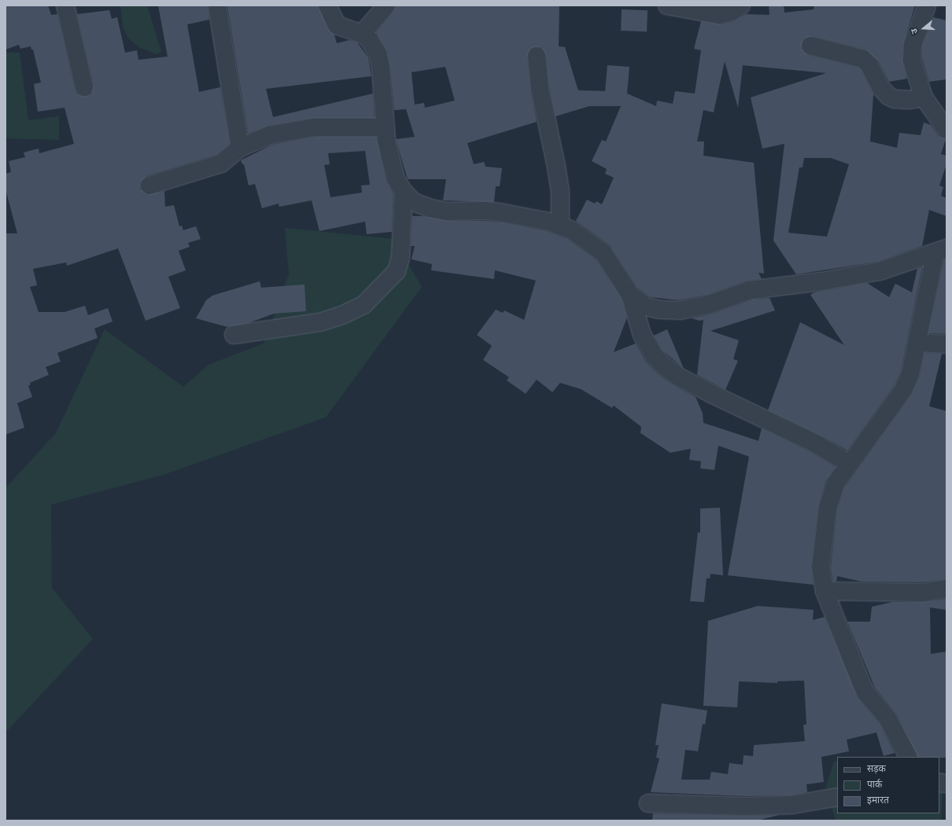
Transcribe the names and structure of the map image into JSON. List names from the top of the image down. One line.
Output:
{"legend":["सड़क","पार्क","इमारत"],"north":"left"}
